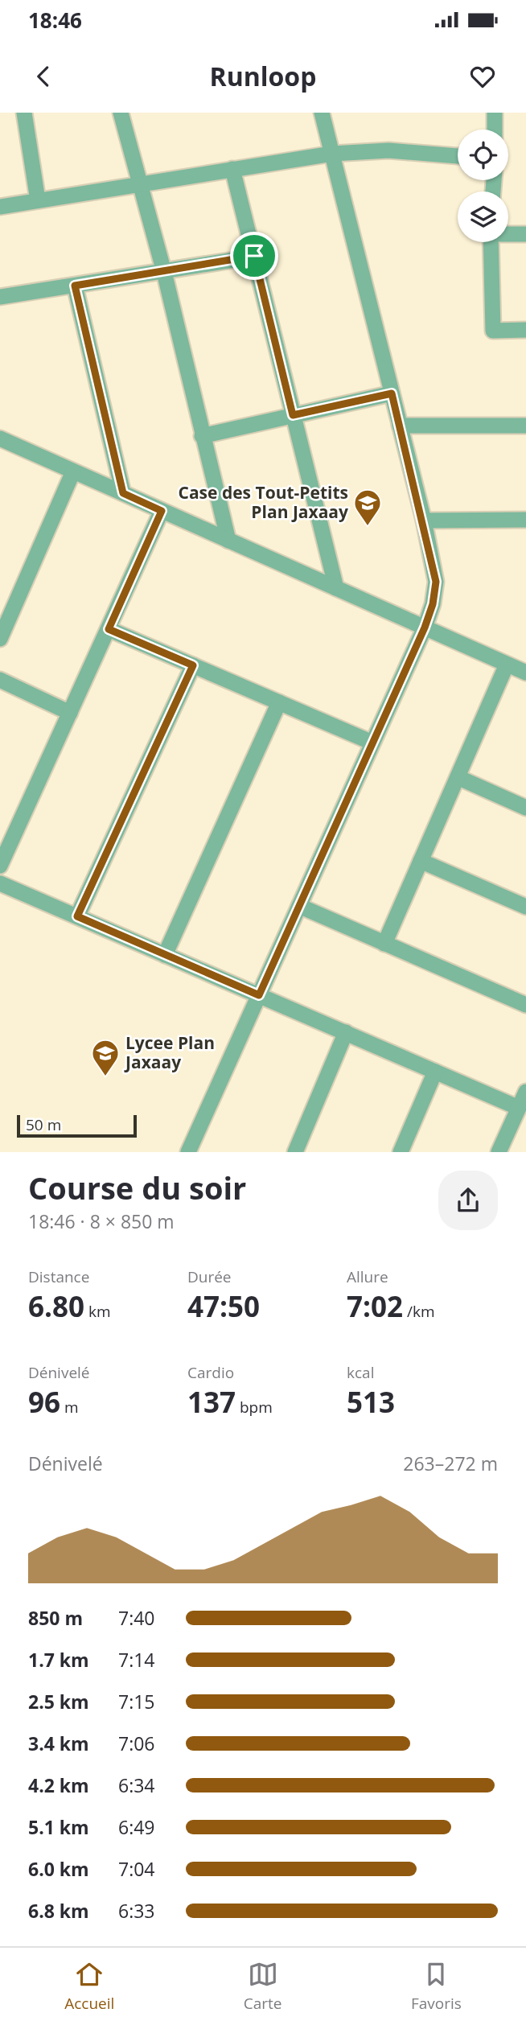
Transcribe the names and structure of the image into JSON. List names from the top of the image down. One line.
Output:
{"places":{"school or university":["Case des Tout-Petits Plan Jaxaay","Lycee Plan Jaxaay"]},"scale_bar":"50 m","page":{"status":"18:46","header":"Runloop","scale":"50 m","heading":["Course du soir","18:46 · 8 × 850 m"],"stats":[["Distance","6.80 km"],["Durée","47:50"],["Allure","7:02 /km"],["Dénivelé","96 m"],["Cardio","137 bpm"],["kcal","513"]],"chart":["Dénivelé","263–272 m"],"list":[{"name":"850 m","note":"7:40"},{"name":"1.7 km","note":"7:14"},{"name":"2.5 km","note":"7:15"},{"name":"3.4 km","note":"7:06"},{"name":"4.2 km","note":"6:34"},{"name":"5.1 km","note":"6:49"},{"name":"6.0 km","note":"7:04"},{"name":"6.8 km","note":"6:33"}],"tabs":["Accueil","Carte","Favoris"]}}
